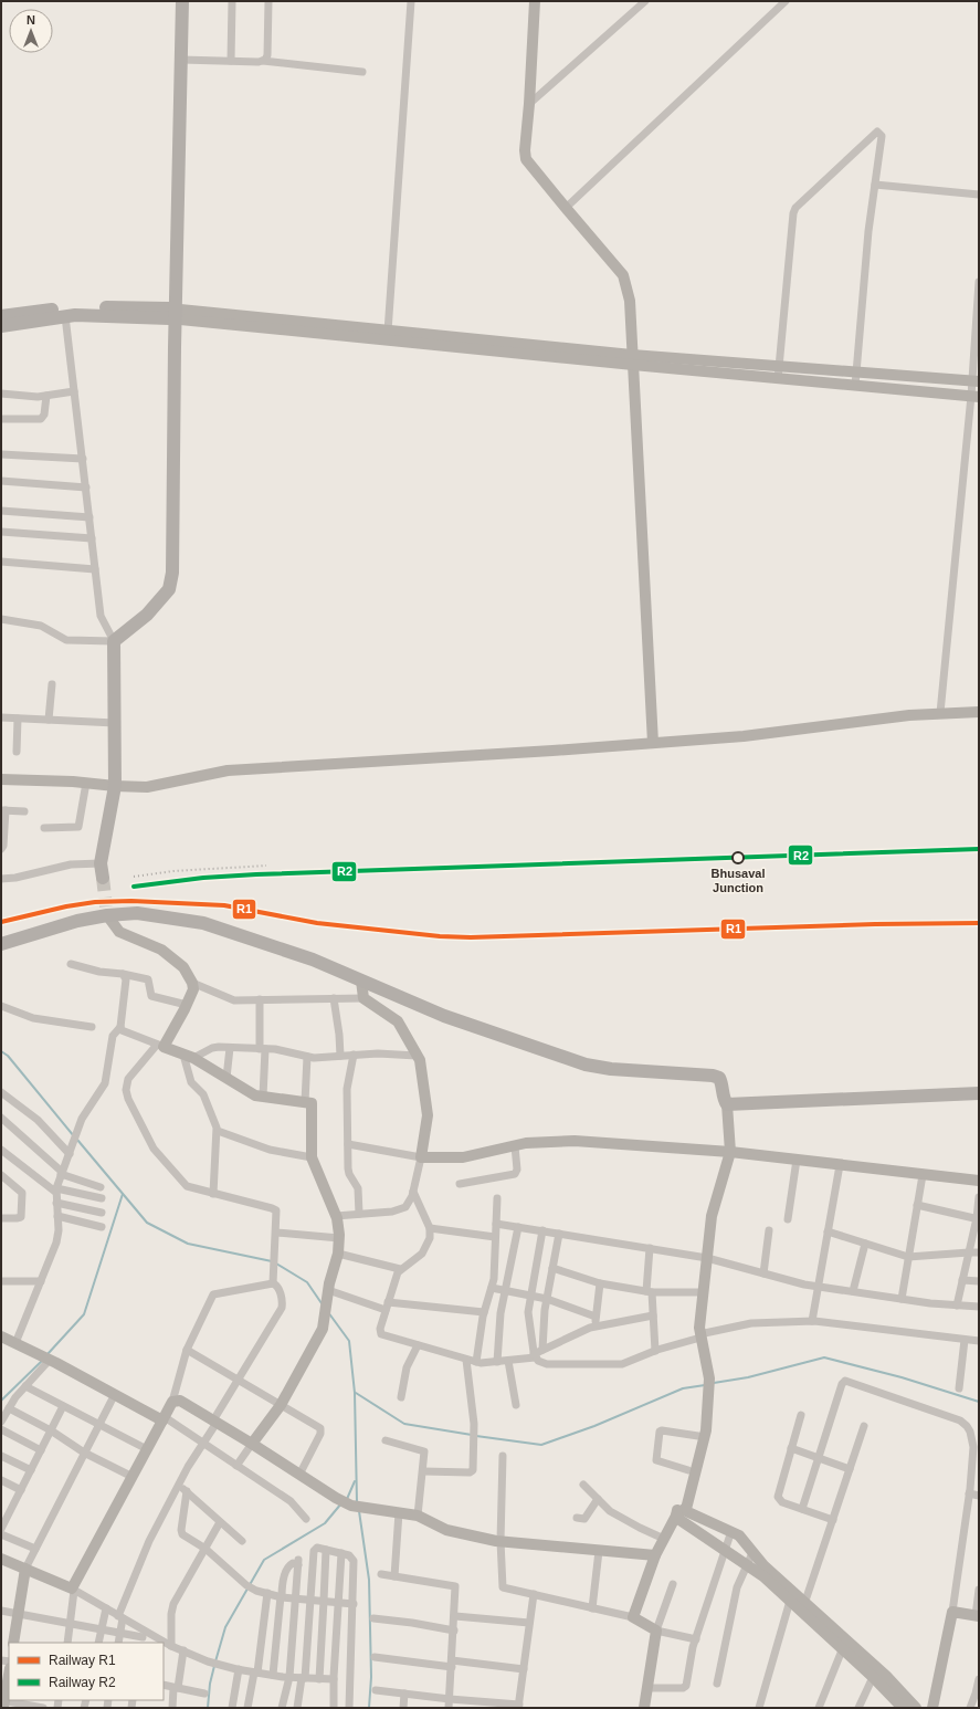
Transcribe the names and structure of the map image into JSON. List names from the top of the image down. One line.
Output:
{"places":["Bhusaval Junction"],"lines":["rail line R2","rail line R1"],"legend":["Railway R1","Railway R2"],"north":"top"}
